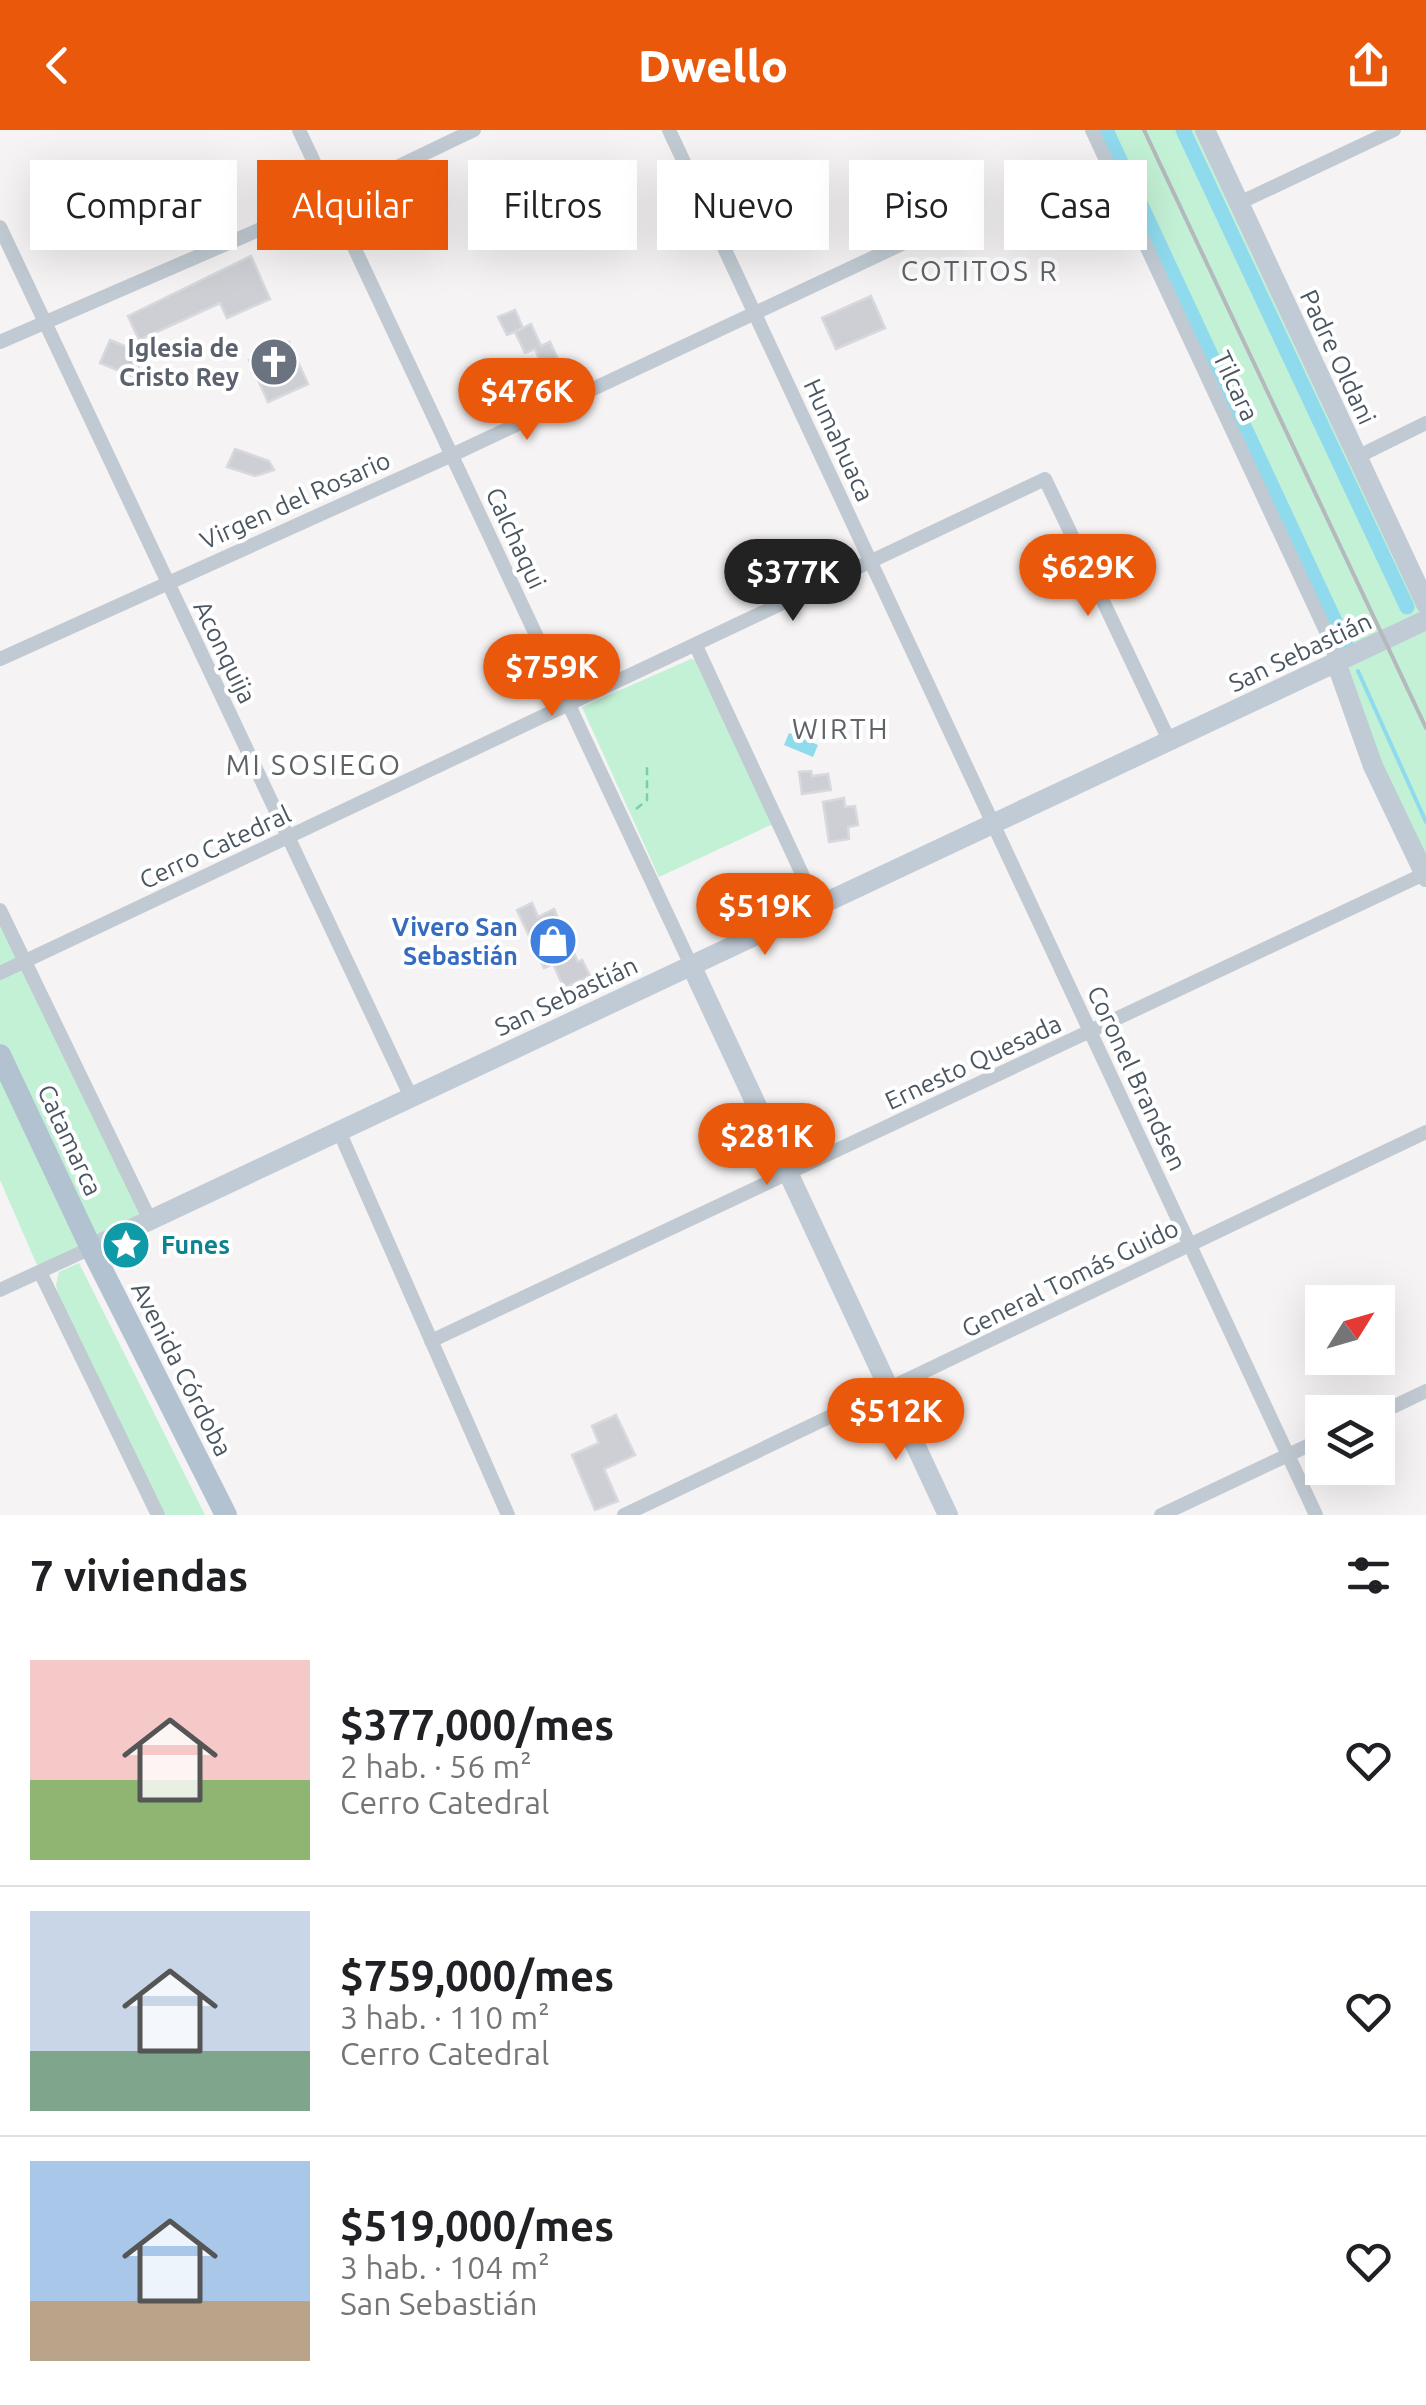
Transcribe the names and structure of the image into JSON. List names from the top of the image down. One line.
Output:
{"streets":{"main road":["Padre Oldani","San Sebastián","Catamarca","Avenida Córdoba"],"street":["Tilcara","Humahuaca","Virgen del Rosario","Calchaqui","Aconquija","Cerro Catedral","Ernesto Quesada","Coronel Brandsen","General Tomás Guido"]},"crossings":[["Tilcara","San Sebastián"],["Humahuaca","Virgen del Rosario"],["Humahuaca","San Sebastián"],["Humahuaca","Cerro Catedral"],["Humahuaca","Coronel Brandsen"],["Virgen del Rosario","Calchaqui"],["Virgen del Rosario","Aconquija"],["Calchaqui","San Sebastián"],["Calchaqui","Cerro Catedral"],["Aconquija","San Sebastián"],["Aconquija","Cerro Catedral"],["San Sebastián","Cerro Catedral"],["San Sebastián","Coronel Brandsen"],["San Sebastián","Catamarca"],["San Sebastián","Avenida Córdoba"],["Ernesto Quesada","Coronel Brandsen"],["Coronel Brandsen","General Tomás Guido"],["Catamarca","Avenida Córdoba"]],"districts":["COTITOS R","WIRTH","MI SOSIEGO"],"places":{"church":["Iglesia de Cristo Rey"],"shop":["Vivero San Sebastián"],"place":["Funes"]},"north":"top right","page":{"header":"Dwello","chip":["Comprar","Alquilar","Filtros","Nuevo","Piso","Casa"],"price":["$476K","$629K","$377K","$759K","$519K","$281K","$512K"],"heading":"7 viviendas","list":[{"name":"$377,000/mes","note":"2 hab. · 56 m² · Cerro Catedral"},{"name":"$759,000/mes","note":"3 hab. · 110 m² · Cerro Catedral"},{"name":"$519,000/mes","note":"3 hab. · 104 m² · San Sebastián"}]}}
